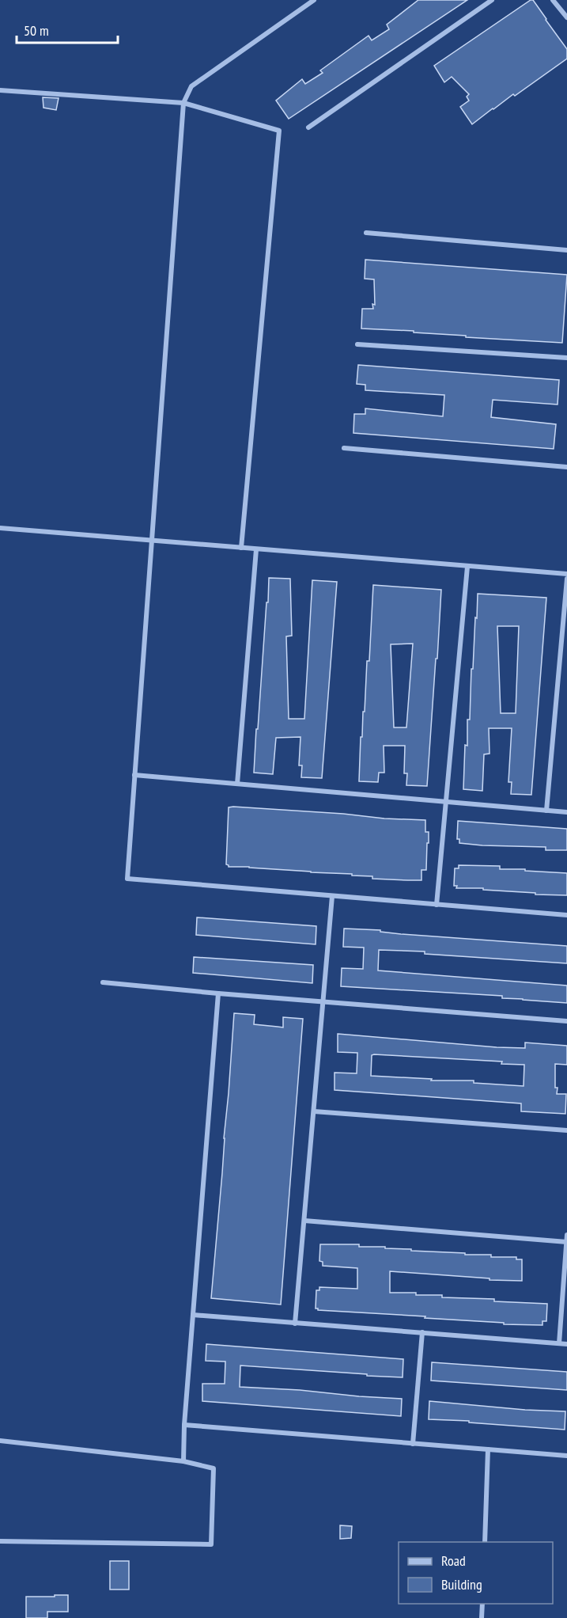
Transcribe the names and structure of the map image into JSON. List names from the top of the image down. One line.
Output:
{"legend":["Road","Building"],"scale_bar":"50 m"}
